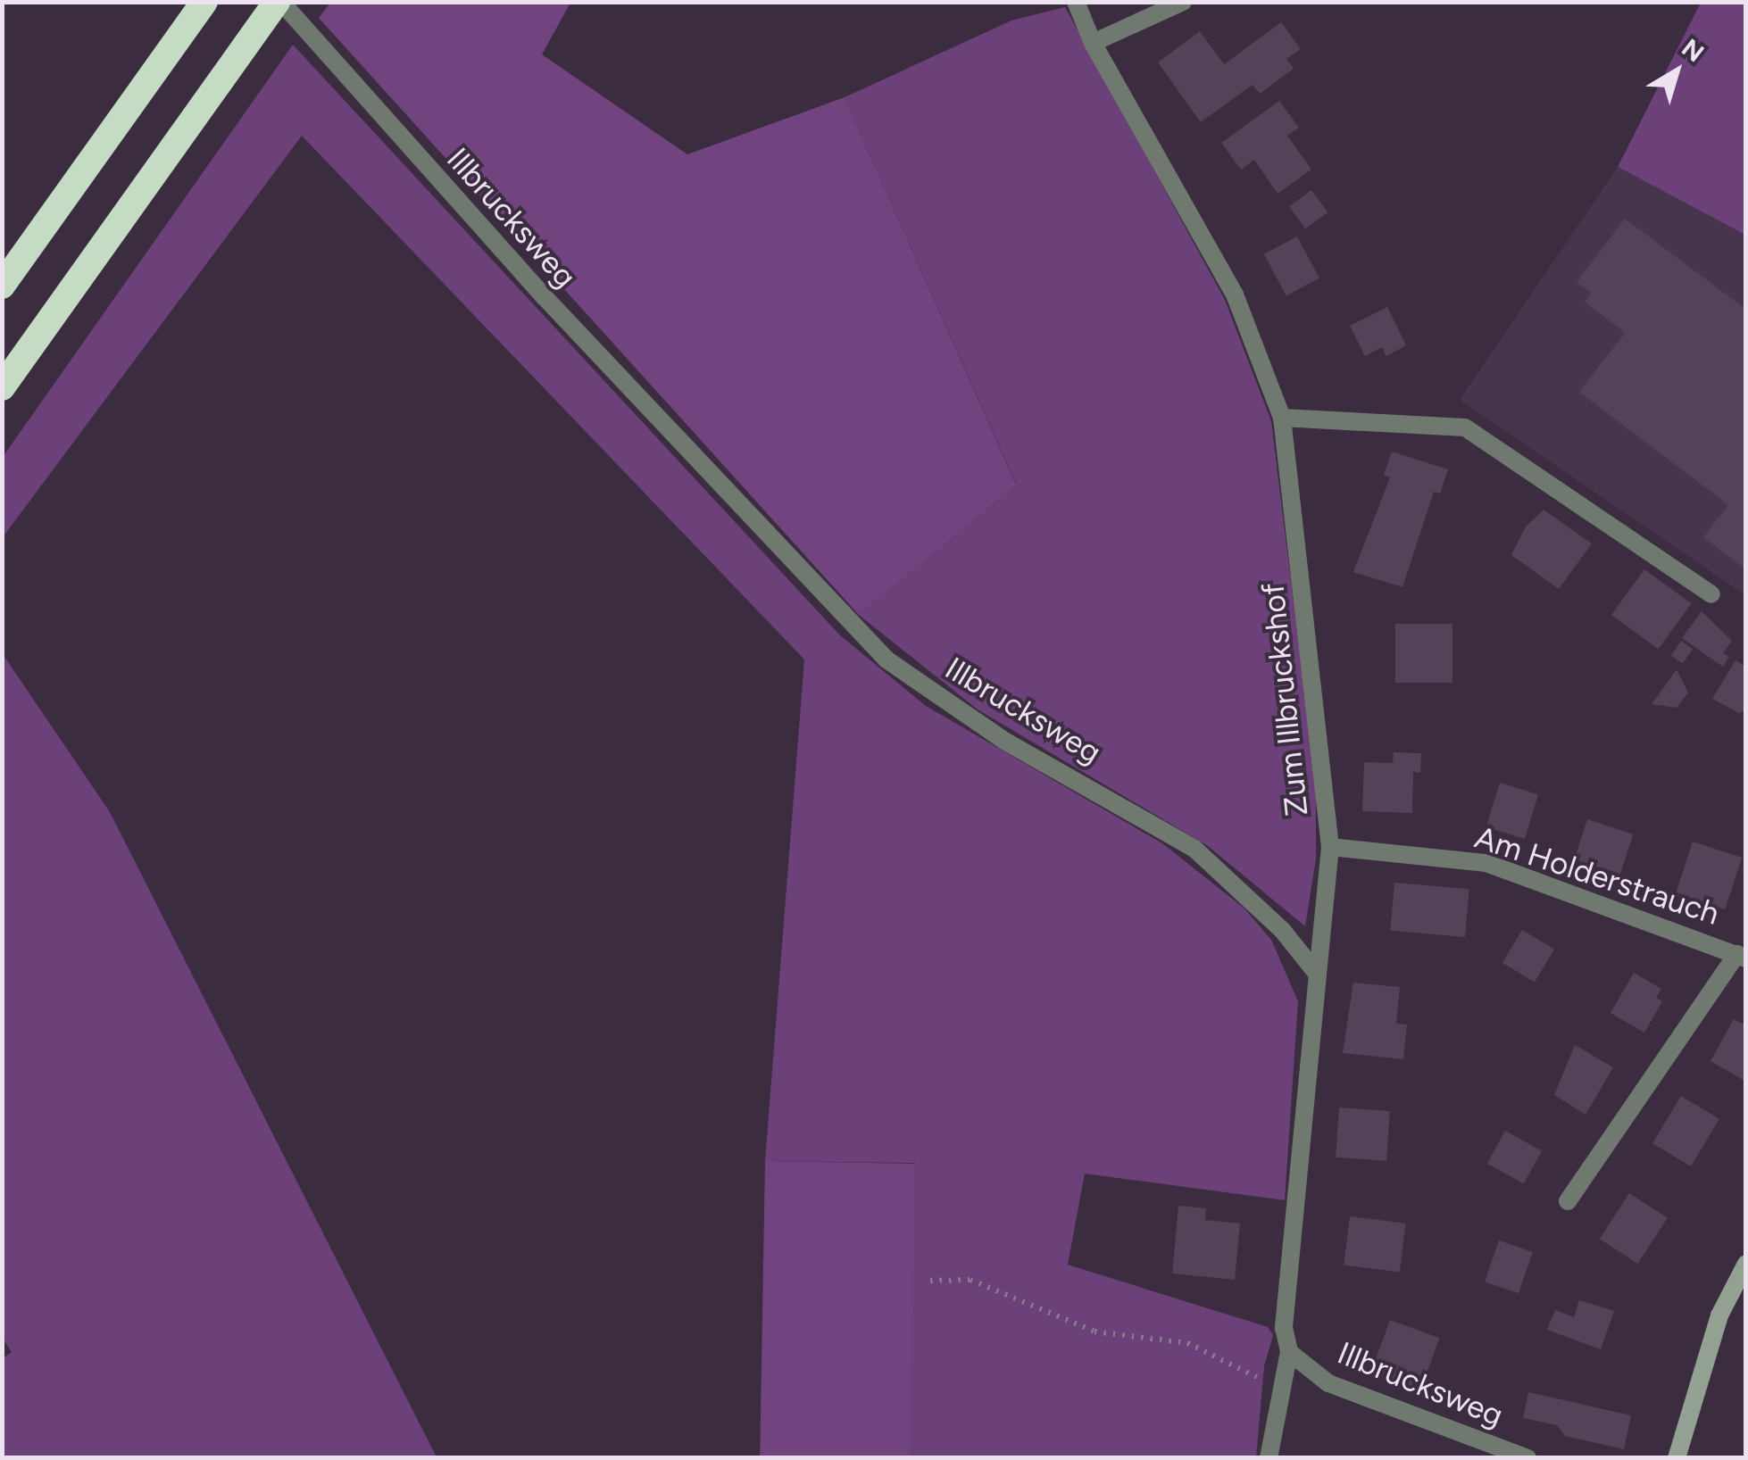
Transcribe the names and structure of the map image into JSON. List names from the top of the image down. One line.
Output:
{"streets":{"street":["Illbrucksweg","Zum Illbruckshof","Am Holderstrauch"]},"crossings":[["Illbrucksweg","Zum Illbruckshof"],["Zum Illbruckshof","Am Holderstrauch"]],"north":"top right"}
